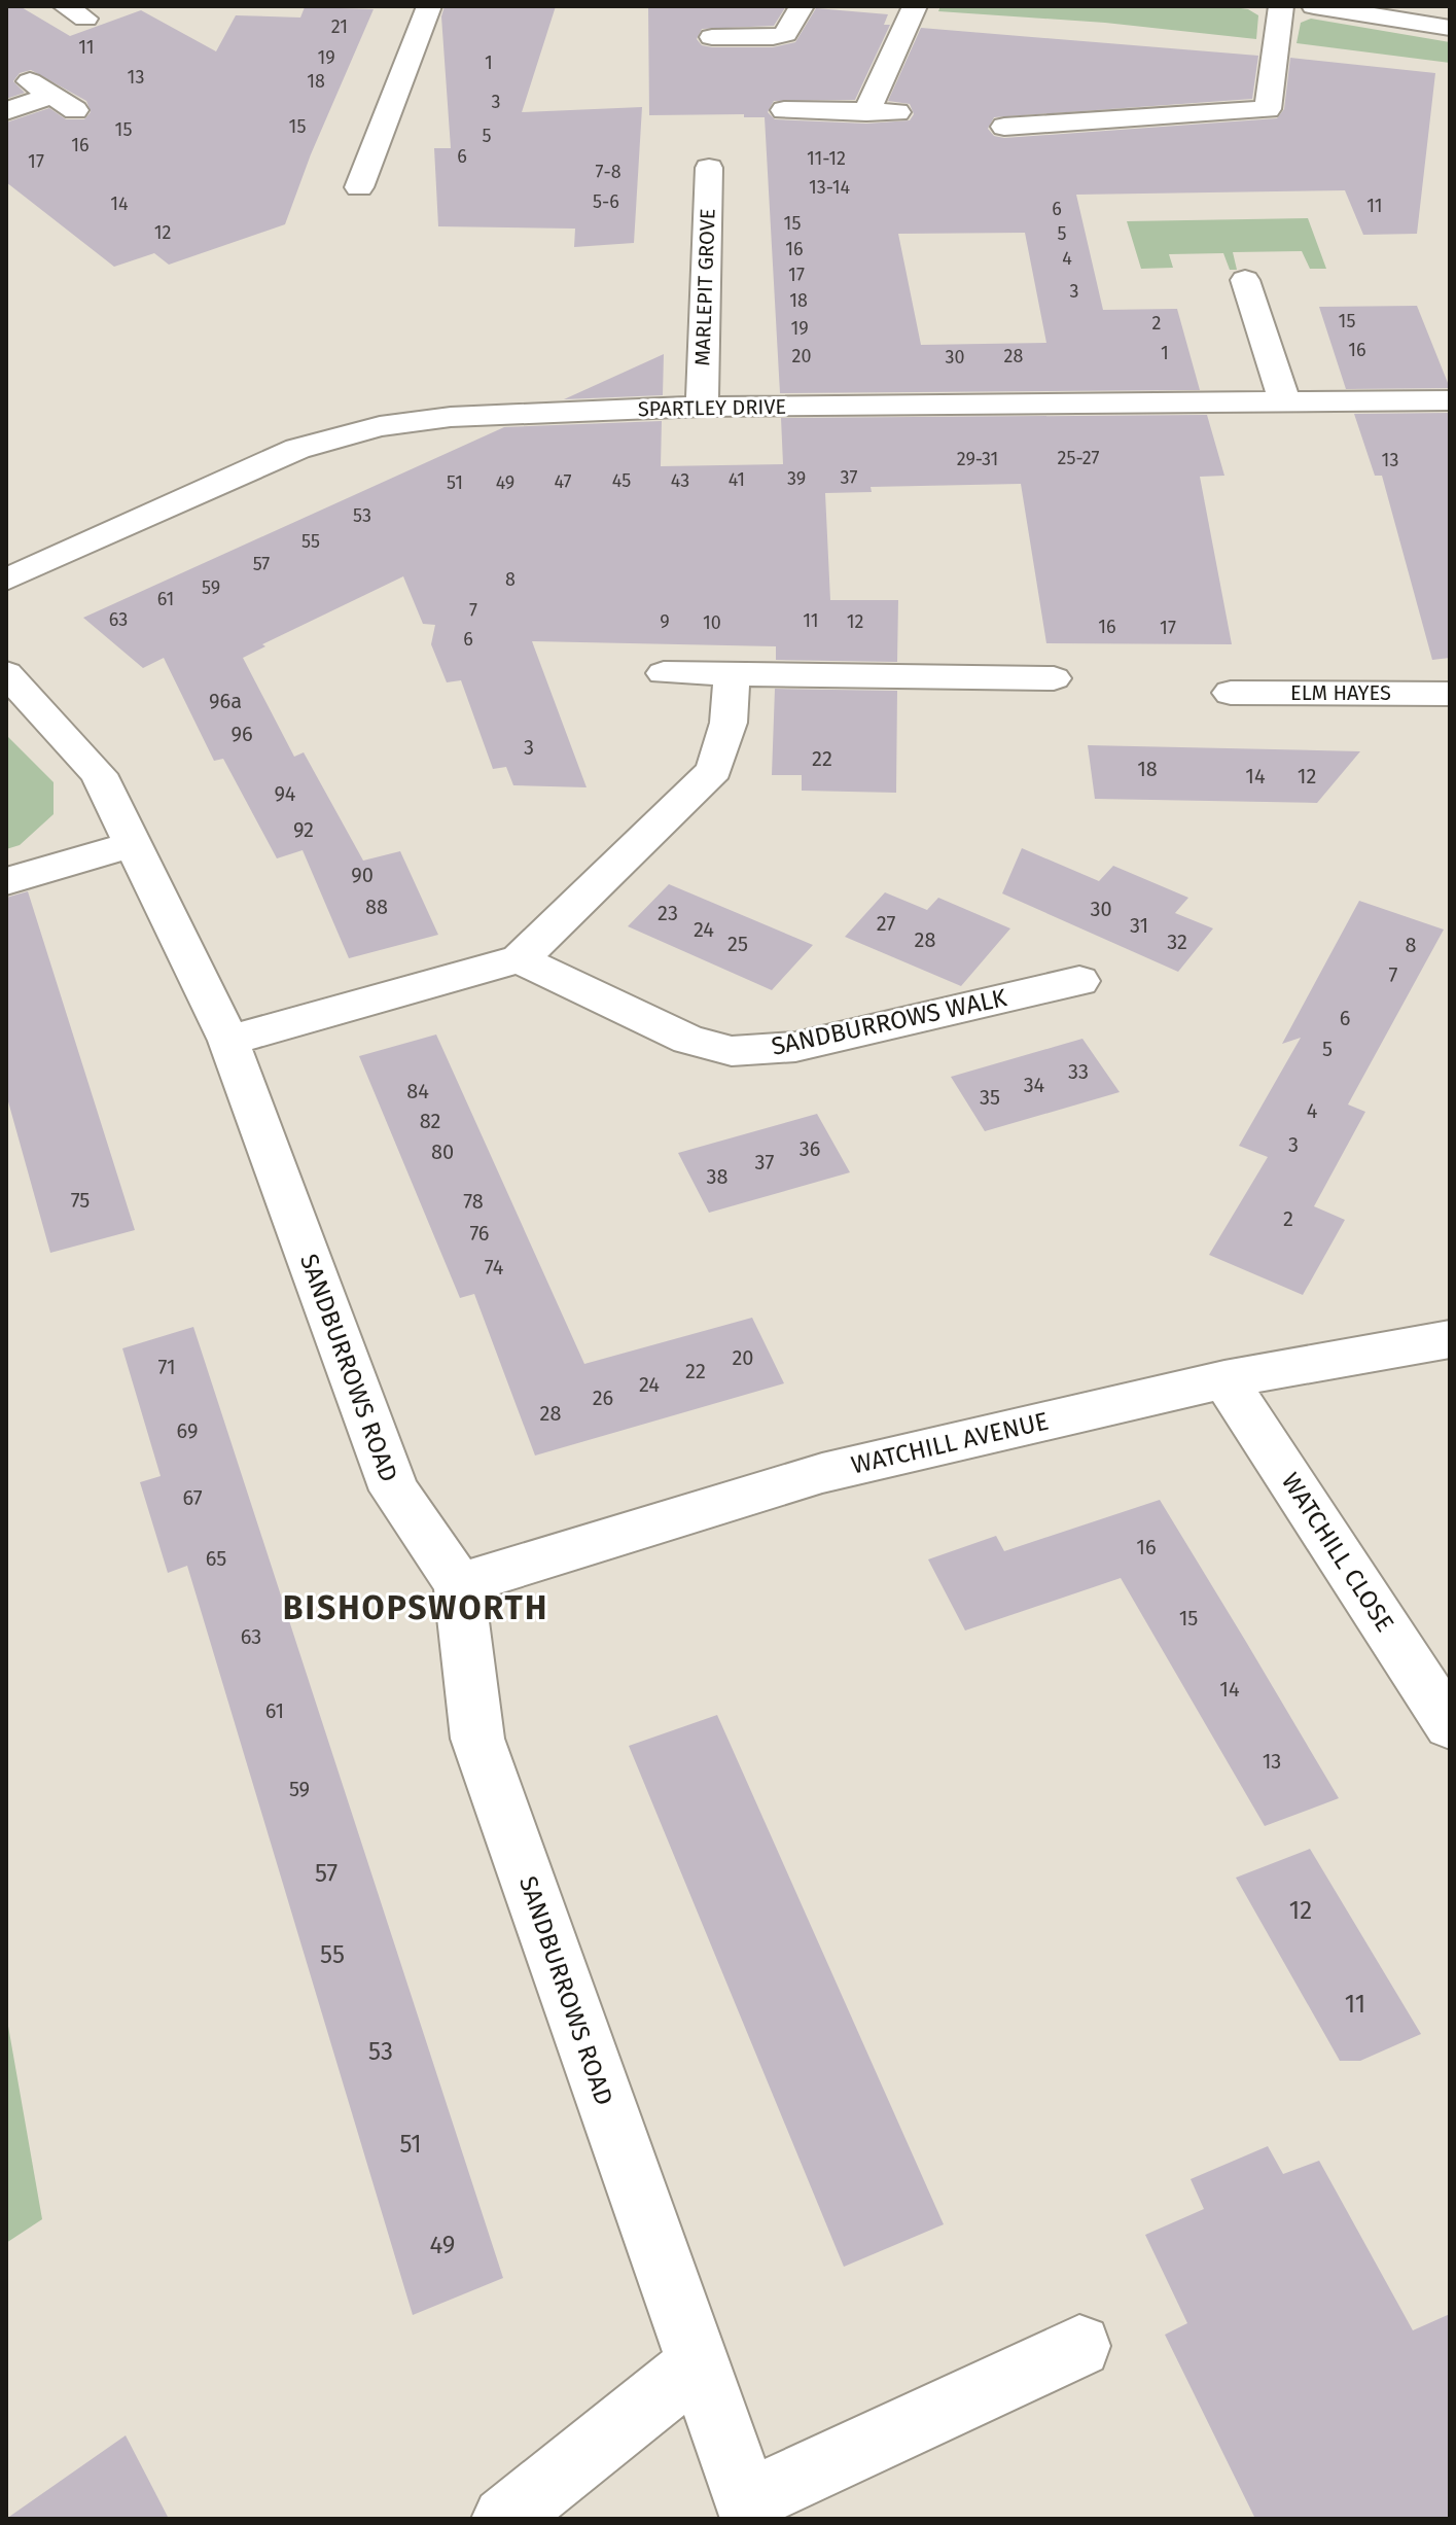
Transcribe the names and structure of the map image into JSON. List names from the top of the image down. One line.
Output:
{"streets":{"street":["MARLEPIT GROVE","SPARTLEY DRIVE","ELM HAYES","SANDBURROWS WALK","SANDBURROWS ROAD","WATCHILL AVENUE","WATCHILL CLOSE"]},"crossings":[["MARLEPIT GROVE","SPARTLEY DRIVE"],["SANDBURROWS ROAD","WATCHILL AVENUE"],["WATCHILL AVENUE","WATCHILL CLOSE"]],"districts":["BISHOPSWORTH"],"house_numbers":["21","11","19","1","13","18","3","15","15","5","16","6","11-12","17","7-8","13-14","5-6","14","11","6","15","12","5","16","4","17","3","18","15","2","19","16","1","20","28","30","25-27","29-31","13","37","39","41","45","43","47","51","49","53","55","57","8","59","61","7","63","11","9","12","10","16","17","6","96a","96","3","22","18","14","12","94","92","90","88","30","23","27","31","24","28","32","25","8","7","6","5","33","34","84","35","4","82","3","36","80","37","38","75","78","2","76","74","20","71","22","24","26","28","69","67","16","65","15","63","14","61","13","59","57","12","55","11","53","51","49"]}
